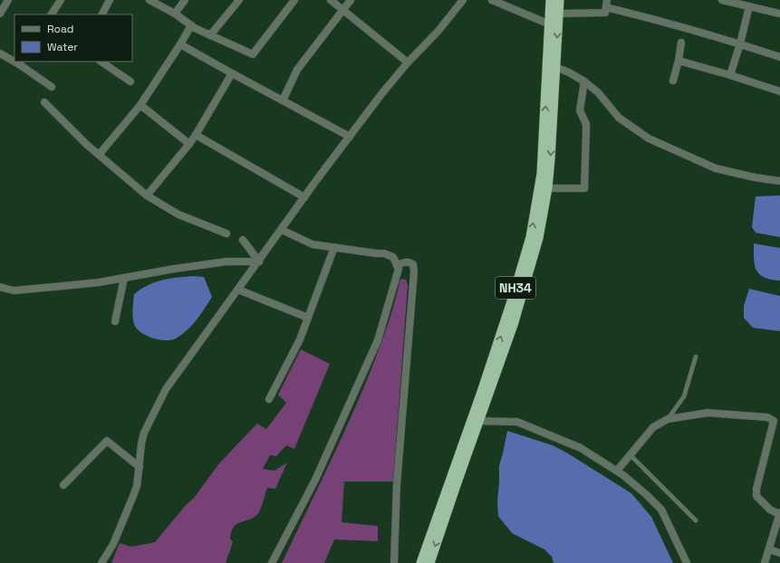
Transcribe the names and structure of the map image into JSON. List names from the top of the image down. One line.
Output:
{"streets":{"highway":["NH34"]},"legend":["Road","Water"]}
